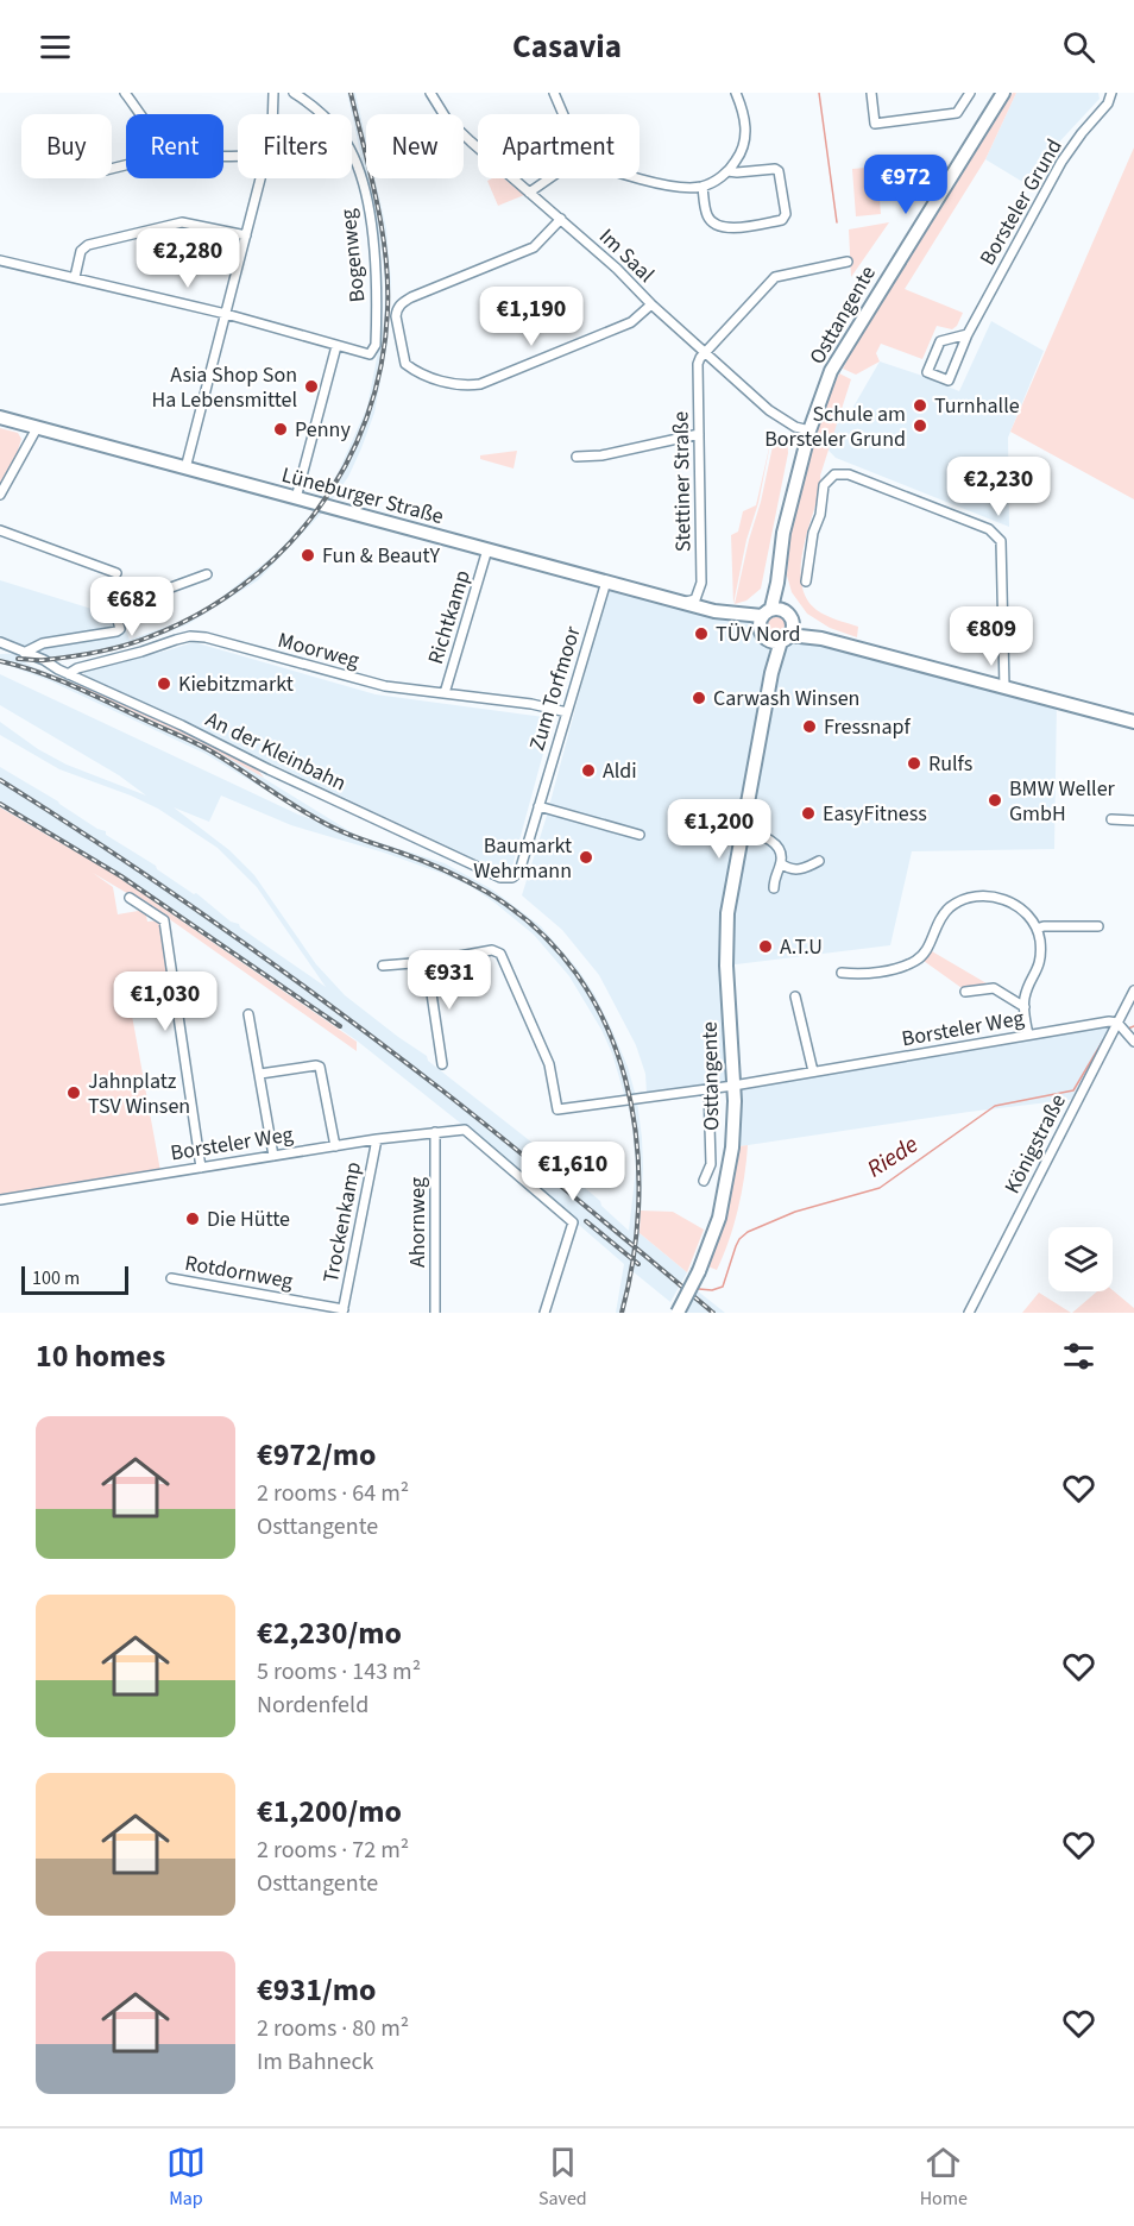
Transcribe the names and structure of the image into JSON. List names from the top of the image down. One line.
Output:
{"streets":{"main road":["Osttangente","Lüneburger Straße"],"street":["Borsteler Grund","Bogenweg","Im Saal","Stettiner Straße","Richtkamp","Moorweg","Zum Torfmoor","An der Kleinbahn","Borsteler Weg","Königstraße","Trockenkamp","Ahornweg","Rotdornweg"]},"crossings":[["Im Saal","Osttangente"],["Im Saal","Stettiner Straße"],["Osttangente","Lüneburger Straße"],["Osttangente","Borsteler Weg"],["Stettiner Straße","Lüneburger Straße"],["Lüneburger Straße","Richtkamp"],["Lüneburger Straße","Zum Torfmoor"],["Richtkamp","Moorweg"],["Moorweg","Zum Torfmoor"],["Moorweg","An der Kleinbahn"],["Zum Torfmoor","An der Kleinbahn"],["Borsteler Weg","Königstraße"],["Borsteler Weg","Trockenkamp"],["Borsteler Weg","Ahornweg"],["Trockenkamp","Rotdornweg"]],"water":["Riede"],"places":["Asia Shop Son Ha Lebensmittel","Turnhalle","Schule am Borsteler Grund","Penny","Fun & BeautY","TÜV Nord","Kiebitzmarkt","Carwash Winsen","Fressnapf","Rulfs","Aldi","BMW Weller GmbH","EasyFitness","Baumarkt Wehrmann","A.T.U","Jahnplatz TSV Winsen","Die Hütte"],"scale_bar":"100 m","page":{"header":"Casavia","chip":["Buy","Rent","Filters","New","Apartment"],"price":["€972","€2,280","€1,190","€2,230","€682","€809","€1,200","€931","€1,030","€1,610"],"scale":"100 m","heading":"10 homes","list":[{"name":"€972/mo","note":"2 rooms · 64 m² · Osttangente"},{"name":"€2,230/mo","note":"5 rooms · 143 m² · Nordenfeld"},{"name":"€1,200/mo","note":"2 rooms · 72 m² · Osttangente"},{"name":"€931/mo","note":"2 rooms · 80 m² · Im Bahneck"}],"tabs":["Map","Saved","Home"]}}
